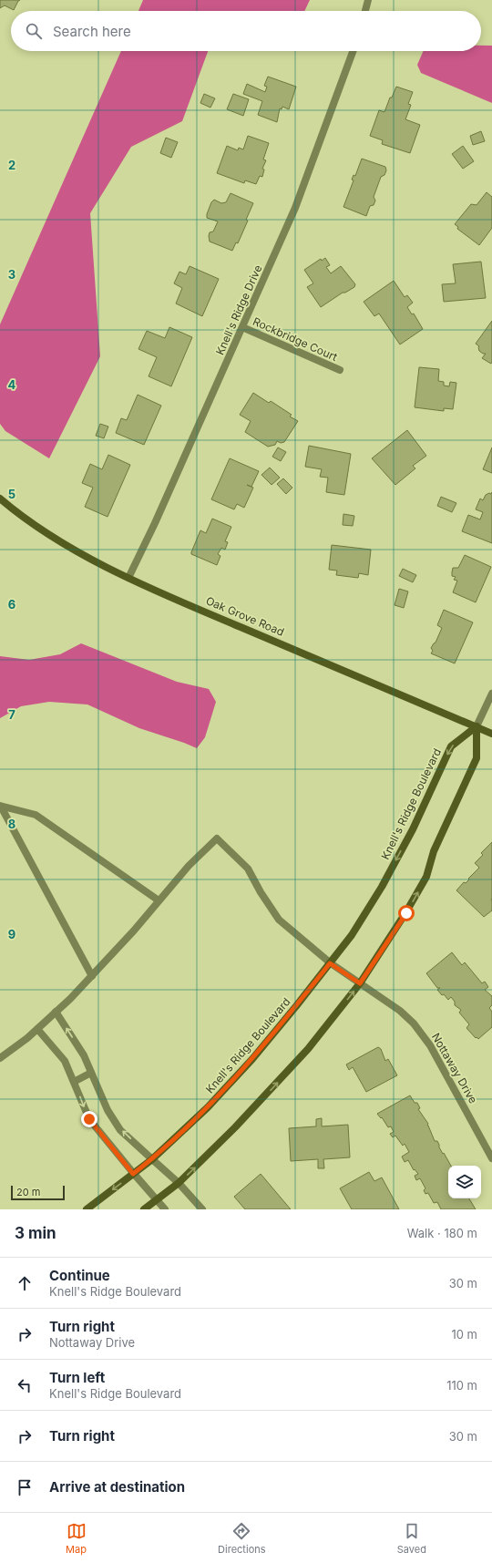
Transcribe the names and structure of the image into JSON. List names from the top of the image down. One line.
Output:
{"streets":{"street":["Knell's Ridge Drive","Rockbridge Court","Oak Grove Road","Knell's Ridge Boulevard","Nottaway Drive"]},"crossings":[["Knell's Ridge Drive","Rockbridge Court"],["Knell's Ridge Drive","Oak Grove Road"],["Oak Grove Road","Knell's Ridge Boulevard"],["Knell's Ridge Boulevard","Nottaway Drive"]],"scale_bar":"20 m","page":{"search":"Search here","scale":"20 m","heading":["3 min","Walk · 180 m"],"list":[["Continue","Knell's Ridge Boulevard","30 m"],["Turn right","Nottaway Drive","10 m"],["Turn left","Knell's Ridge Boulevard","110 m"],["Turn right","30 m"],"Arrive at destination"],"nav":["Map","Directions","Saved"]},"grid":{"rows":["2","3","4","5","6","7","8","9"]}}
